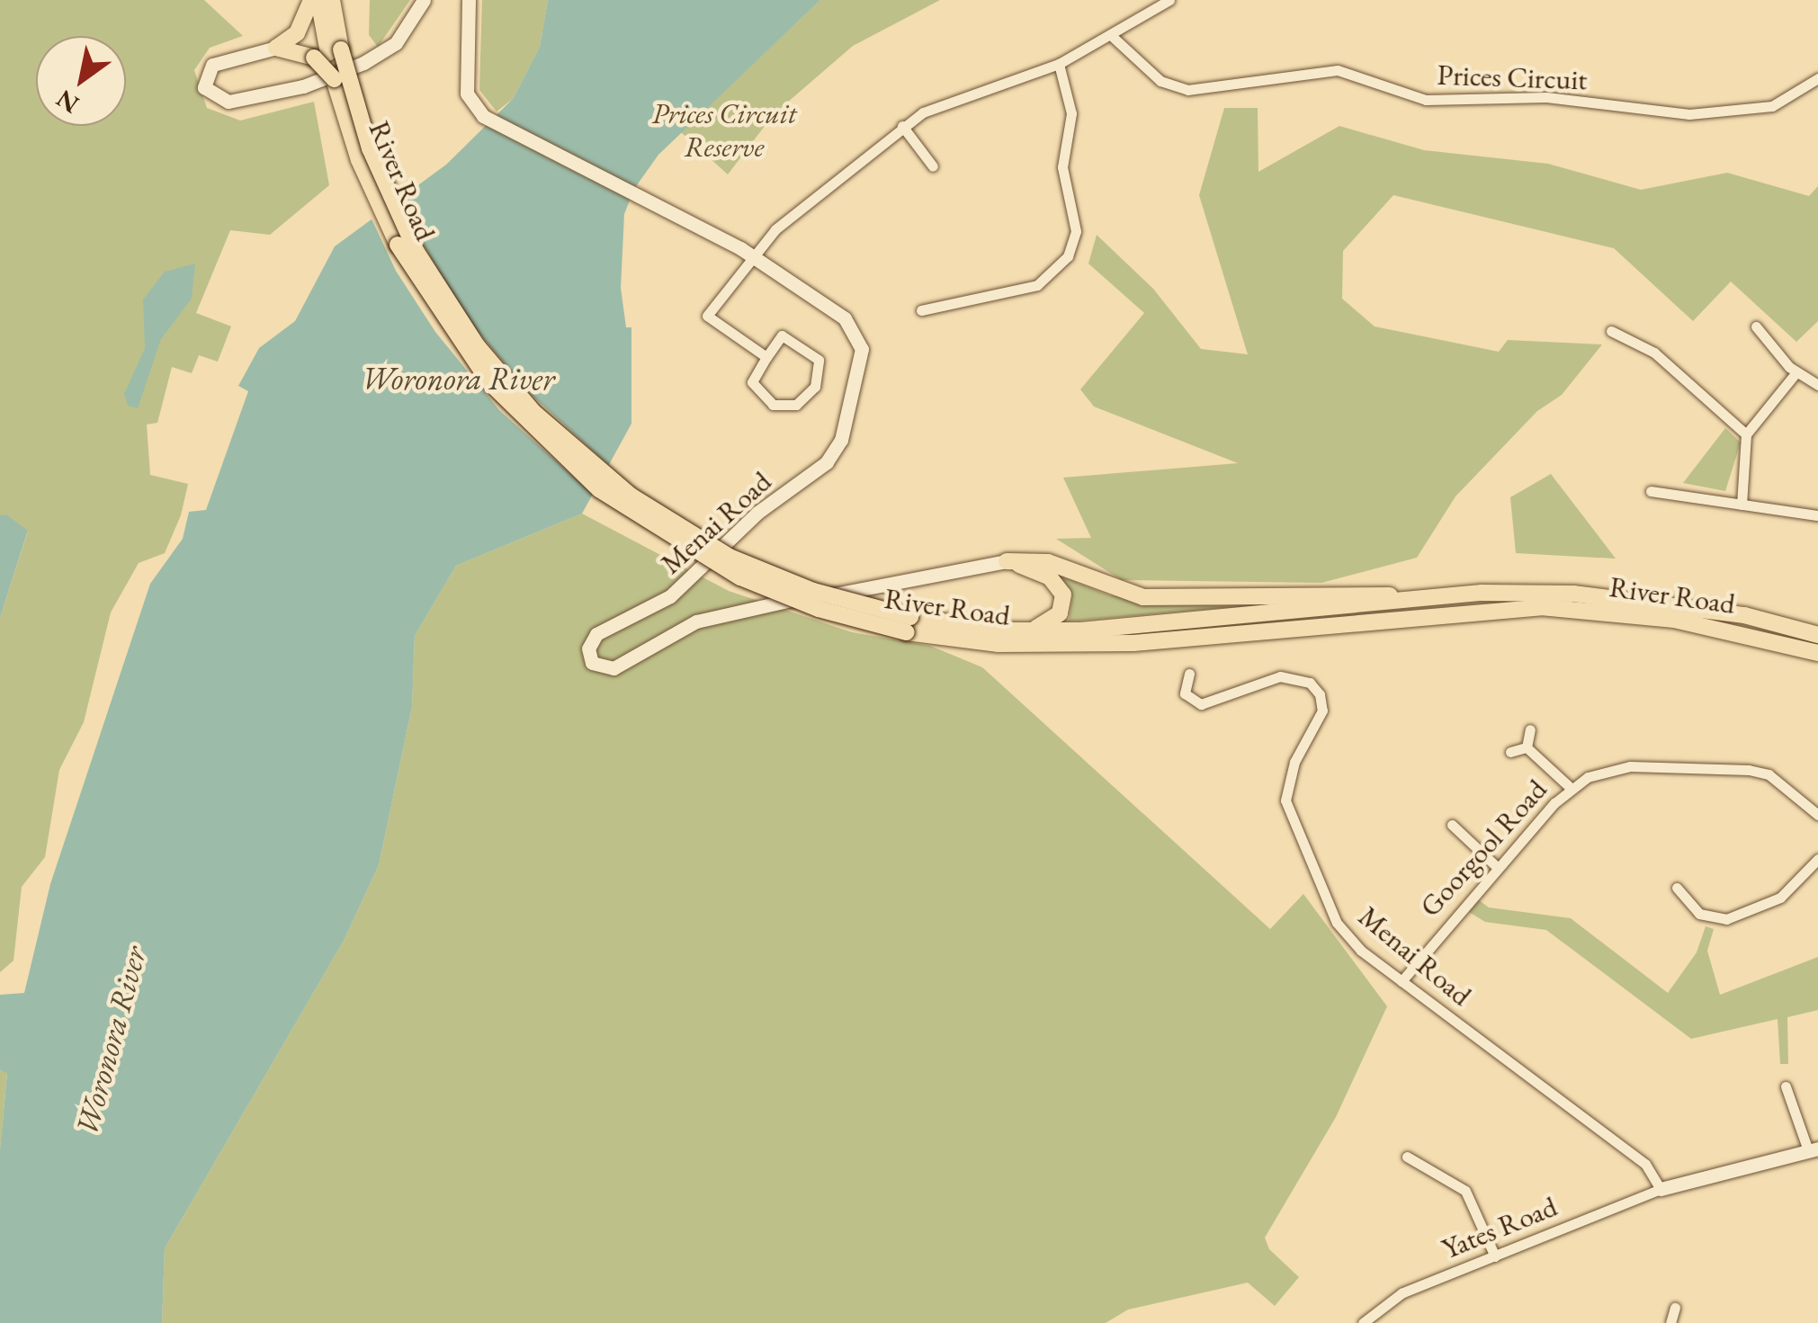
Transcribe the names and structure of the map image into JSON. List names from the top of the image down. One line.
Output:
{"streets":{"main road":["River Road"],"street":["Prices Circuit","Menai Road","Goorgool Road","Yates Road"]},"crossings":[["Menai Road","Goorgool Road"],["Menai Road","Yates Road"]],"water":["Woronora River"],"parks":["Prices Circuit Reserve"],"north":"bottom left"}
